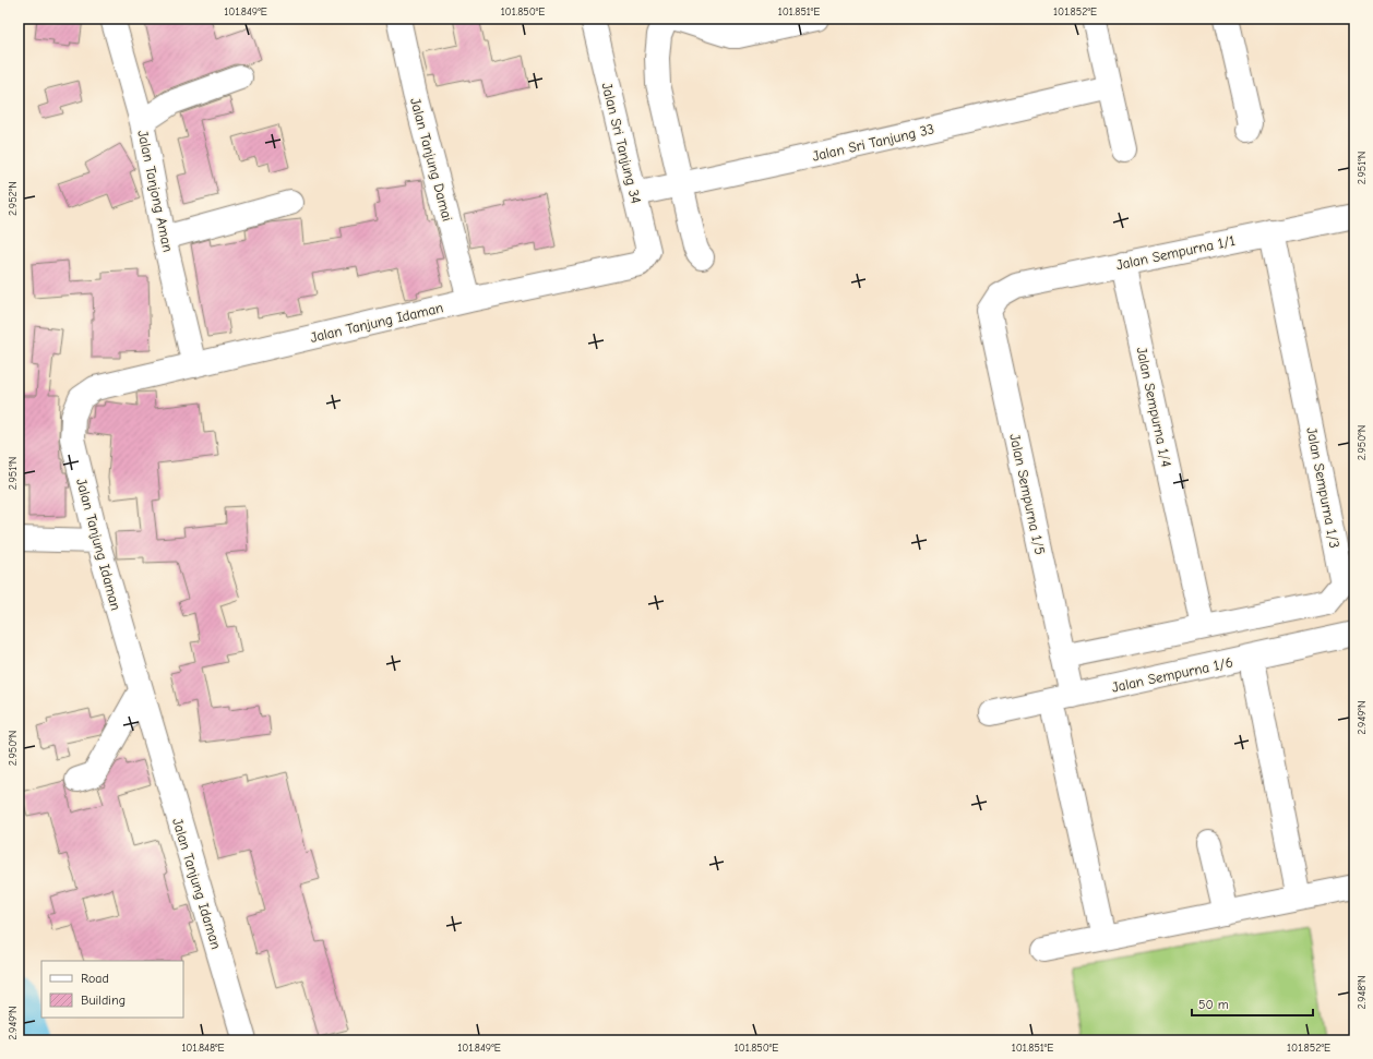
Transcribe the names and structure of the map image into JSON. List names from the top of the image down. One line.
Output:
{"streets":{"street":["Jalan Sri Tanjung 33","Jalan Sri Tanjung 34","Jalan Tanjung Damai","Jalan Tanjong Aman","Jalan Sempurna 1/1","Jalan Tanjung Idaman","Jalan Sempurna 1/4","Jalan Sempurna 1/3","Jalan Sempurna 1/5","Jalan Sempurna 1/6"]},"crossings":[["Jalan Sri Tanjung 33","Jalan Sri Tanjung 34"],["Jalan Sri Tanjung 34","Jalan Tanjung Idaman"],["Jalan Tanjung Damai","Jalan Tanjung Idaman"],["Jalan Tanjong Aman","Jalan Tanjung Idaman"],["Jalan Sempurna 1/1","Jalan Sempurna 1/4"],["Jalan Sempurna 1/1","Jalan Sempurna 1/3"],["Jalan Sempurna 1/1","Jalan Sempurna 1/5"],["Jalan Sempurna 1/4","Jalan Sempurna 1/3"],["Jalan Sempurna 1/3","Jalan Sempurna 1/5"],["Jalan Sempurna 1/5","Jalan Sempurna 1/6"]],"legend":["Road","Building"],"scale_bar":"50 m","coordinates":["101.849°E","101.850°E","101.851°E","101.852°E","2.951°N","2.952°N","2.950°N","2.949°N","2.948°N","101.848°E"]}
